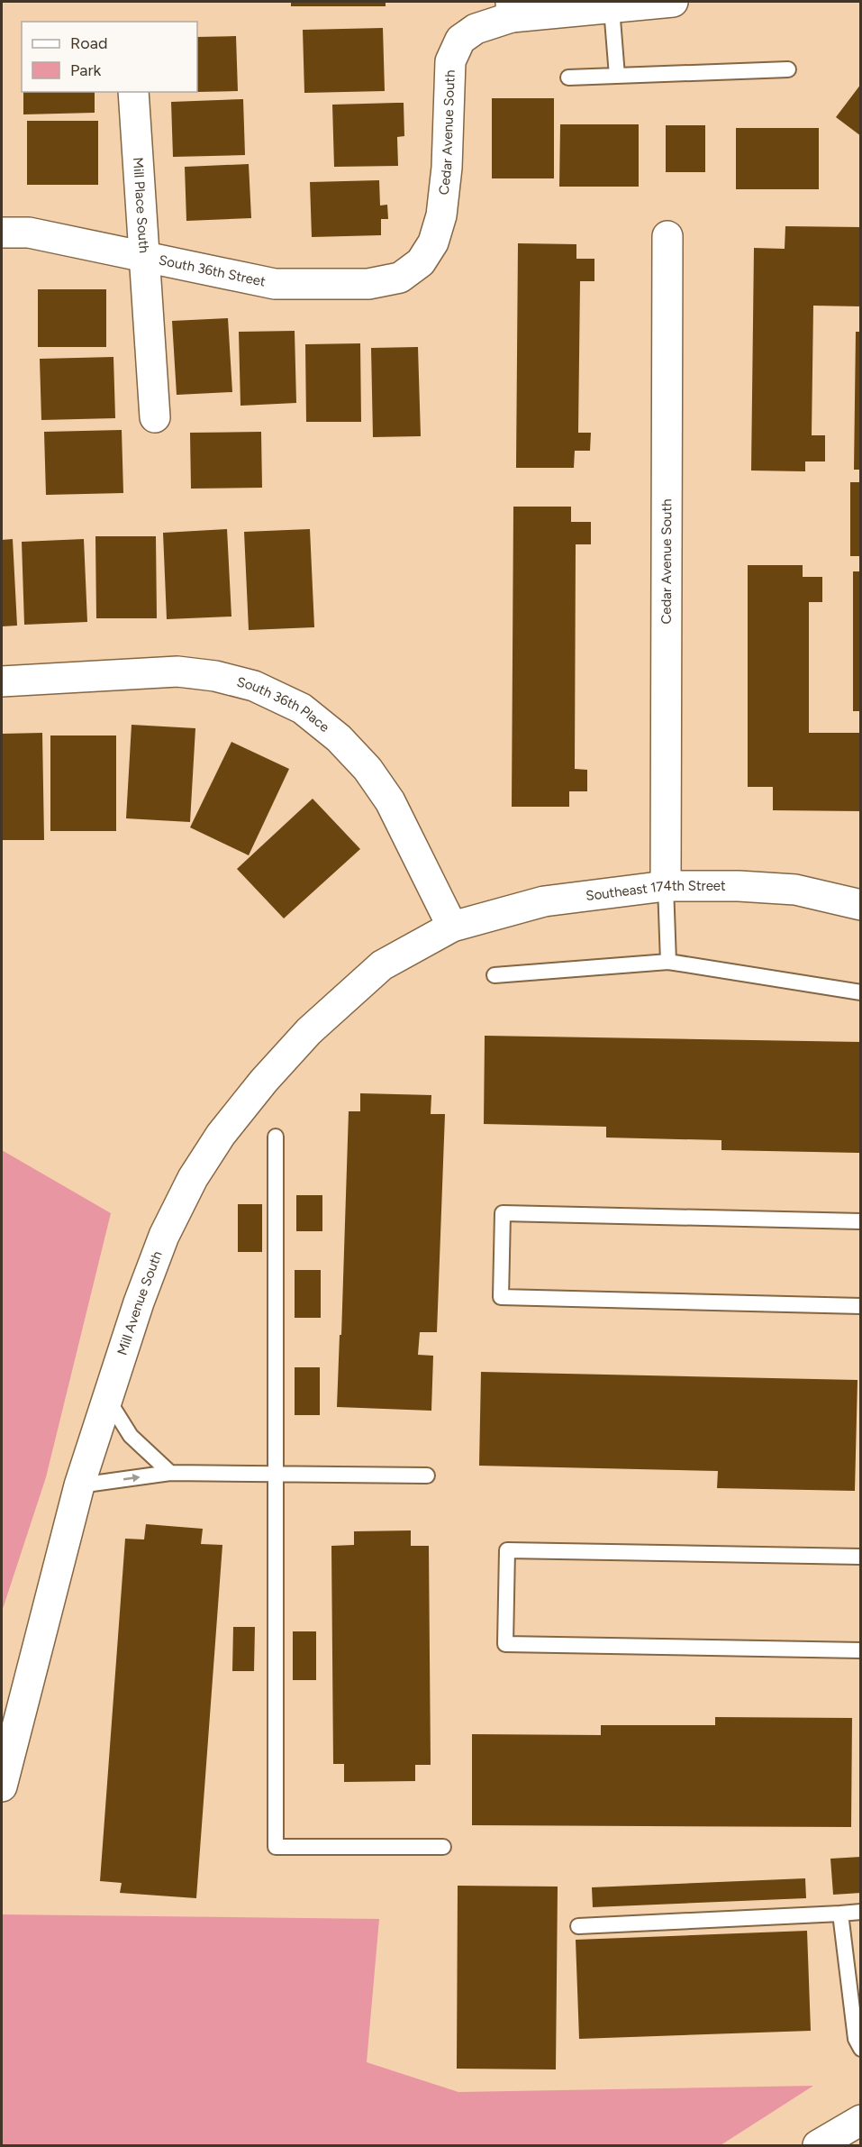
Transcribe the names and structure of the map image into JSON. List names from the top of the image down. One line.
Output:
{"streets":{"street":["Cedar Avenue South","Mill Place South","South 36th Street","South 36th Place","Southeast 174th Street","Mill Avenue South"]},"crossings":[["Cedar Avenue South","South 36th Street"],["Cedar Avenue South","Southeast 174th Street"],["Mill Place South","South 36th Street"],["South 36th Place","Southeast 174th Street"],["South 36th Place","Mill Avenue South"],["Southeast 174th Street","Mill Avenue South"]],"legend":["Road","Park"]}
